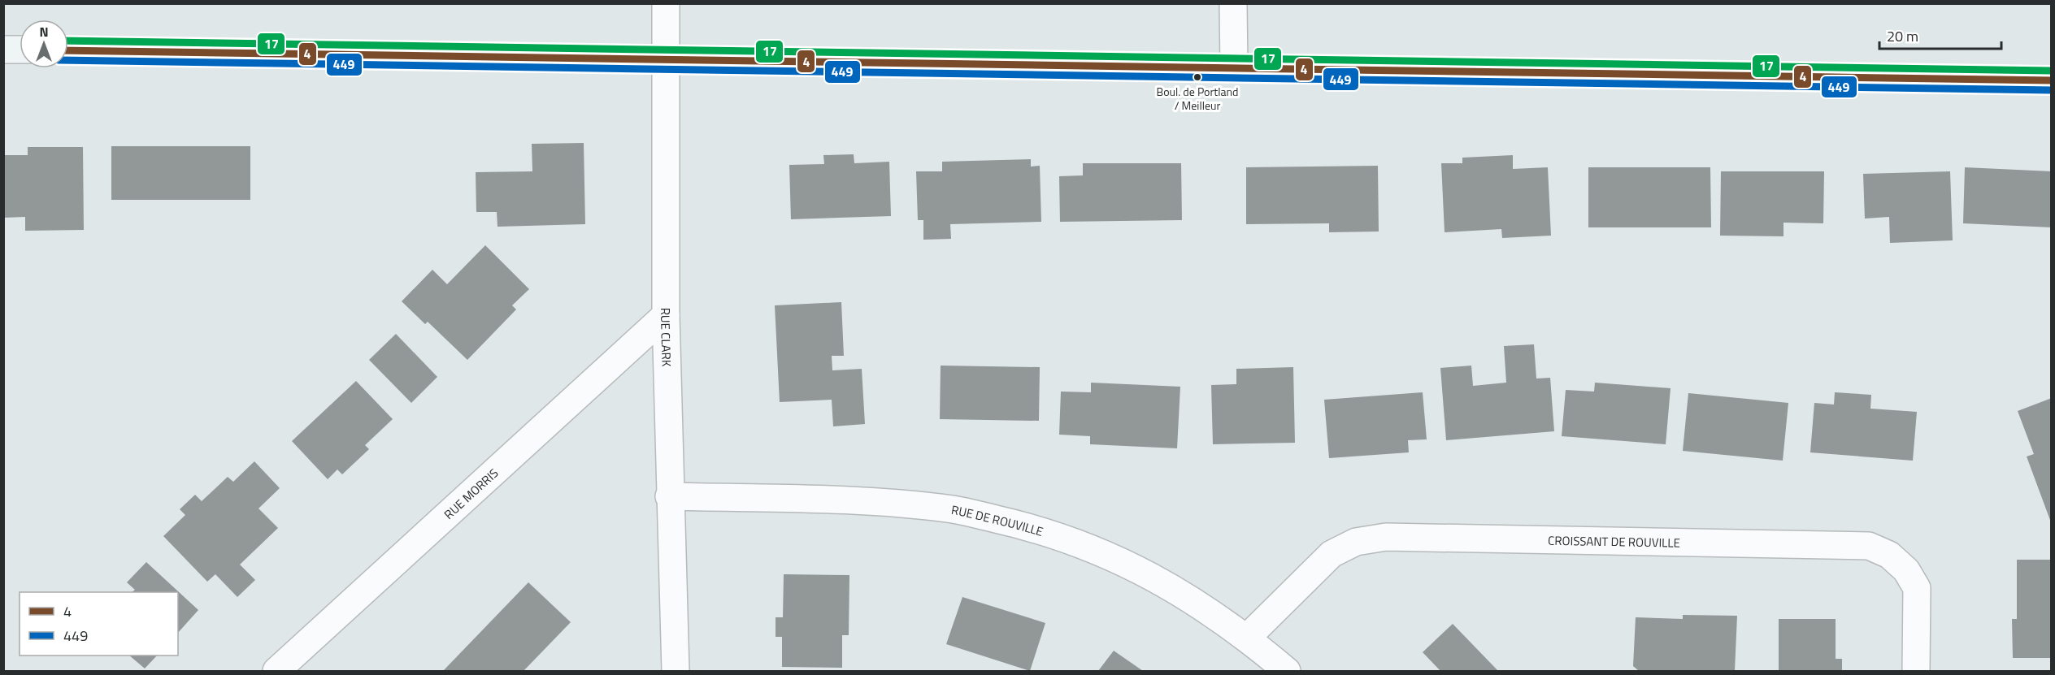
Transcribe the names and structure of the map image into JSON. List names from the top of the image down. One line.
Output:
{"streets":{"street":["RUE CLARK","RUE MORRIS","RUE DE ROUVILLE","CROISSANT DE ROUVILLE"]},"crossings":[["RUE CLARK","RUE MORRIS"],["RUE CLARK","RUE DE ROUVILLE"],["RUE DE ROUVILLE","CROISSANT DE ROUVILLE"]],"places":["Boul. de Portland / Meilleur"],"lines":["transit line 17","transit line 4","transit line 449"],"legend":["4","449"],"scale_bar":"20 m","north":"top"}
